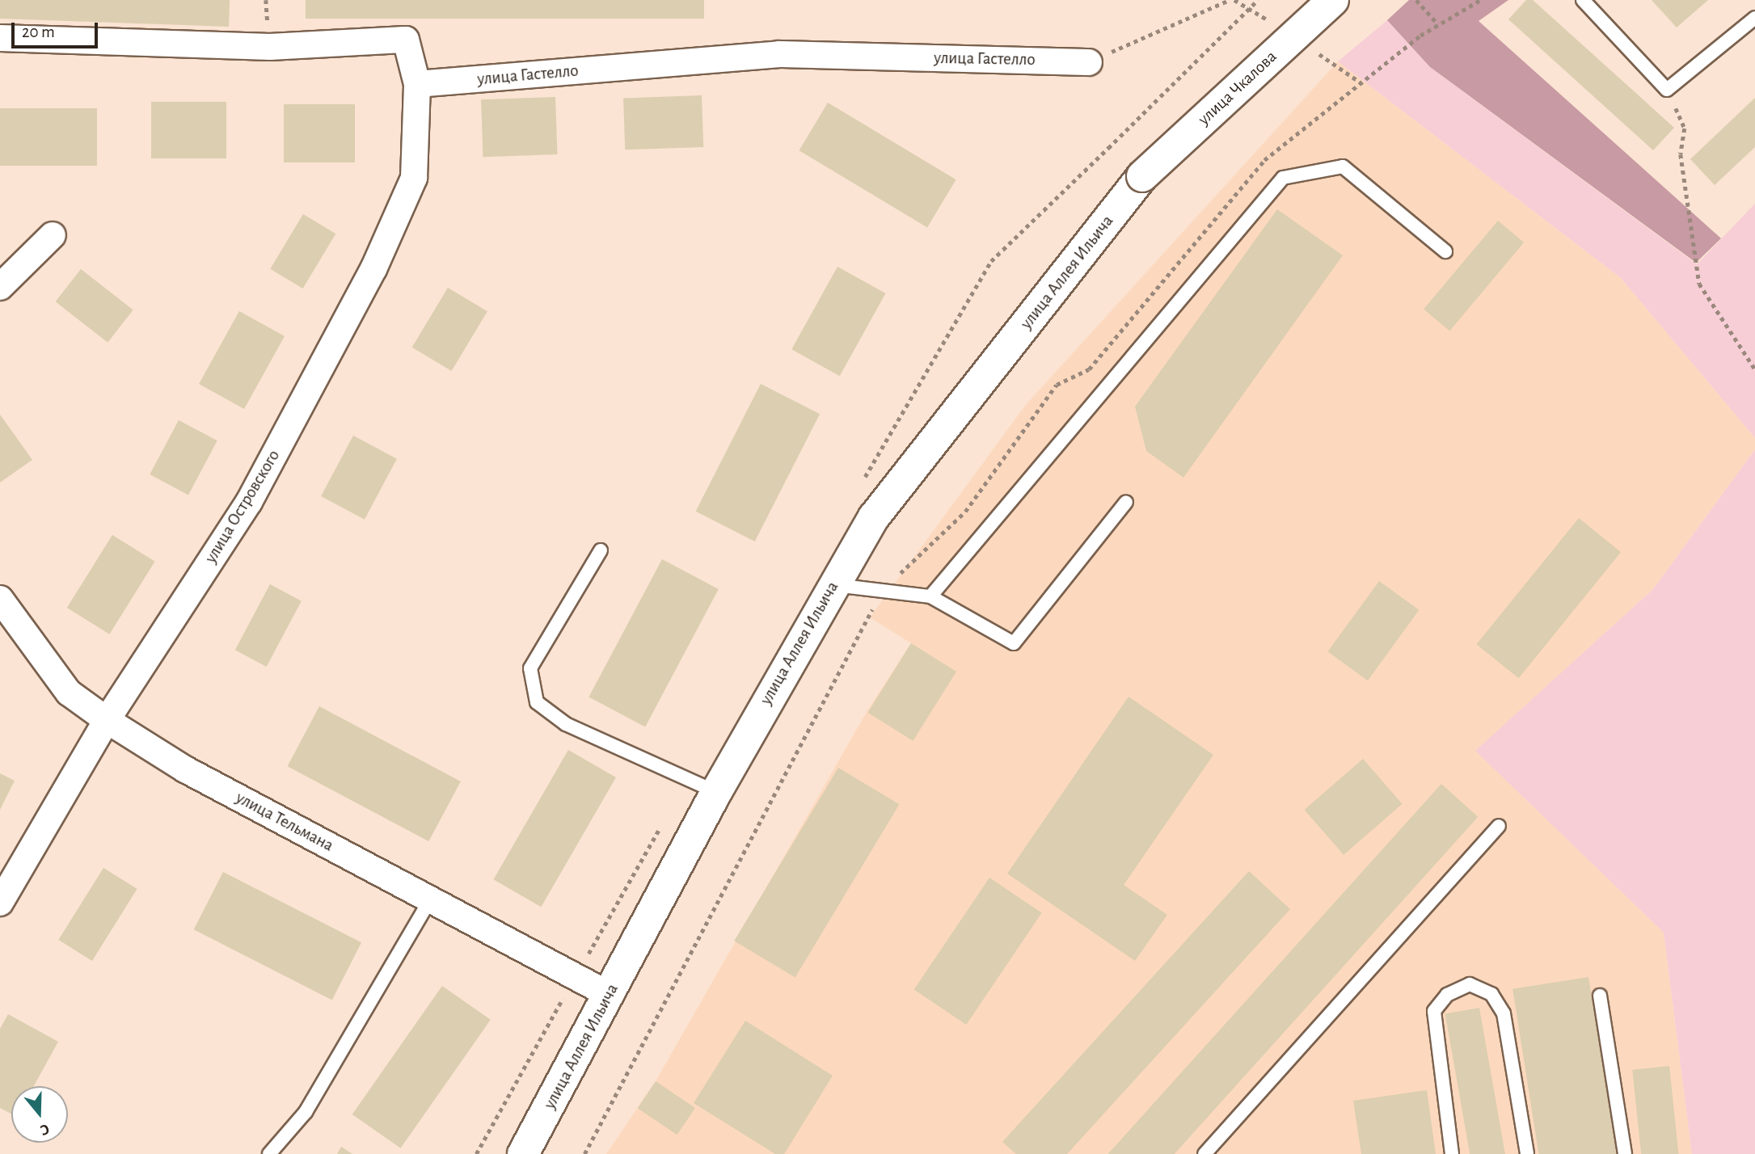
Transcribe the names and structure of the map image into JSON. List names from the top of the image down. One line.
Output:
{"streets":{"main road":["улица Чкалова","улица Аллея Ильича"],"street":["улица Гастелло","улица Островского","улица Тельмана"]},"crossings":[["улица Гастелло","улица Островского"],["улица Чкалова","улица Аллея Ильича"],["улица Аллея Ильича","улица Тельмана"],["улица Островского","улица Тельмана"]],"scale_bar":"20 m","north":"bottom"}
